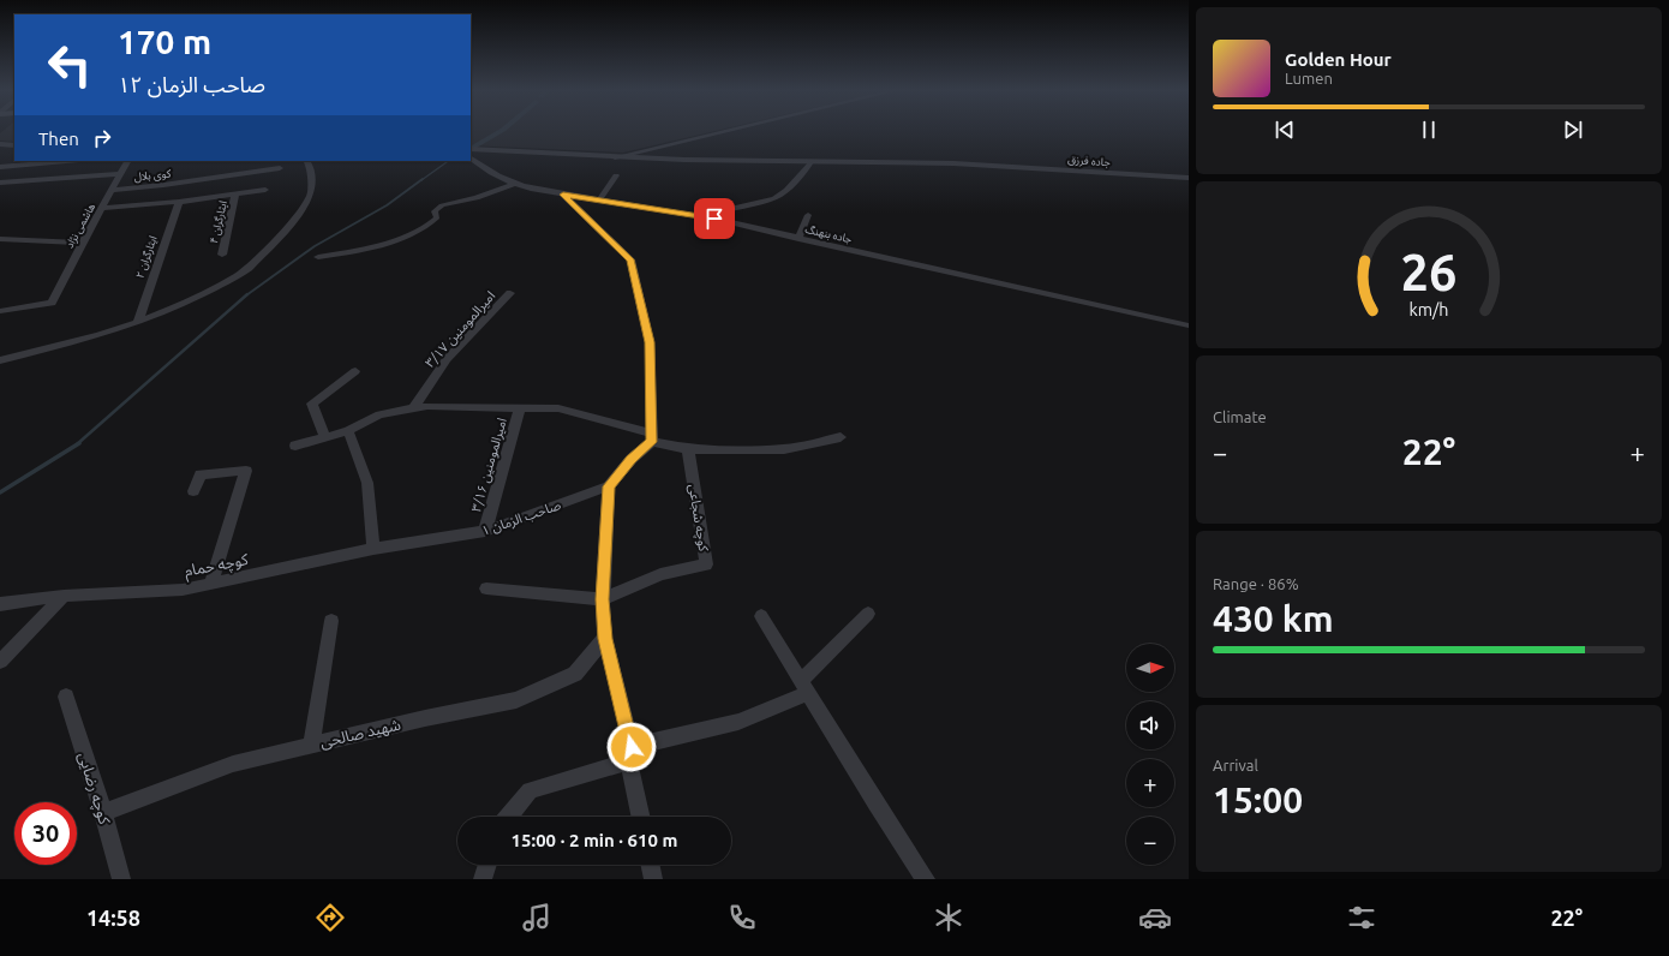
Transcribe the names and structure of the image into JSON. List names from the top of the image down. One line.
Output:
{"streets":{"street":["جاده فرزق","کوی بلال","ایثارگران ۴","هاشمی نژاد","جاده بنهنگ","ایثارگران ۲","امیرالمومنین ۳/۱۷","امیرالمومنین ۳/۱۶","صاحب الزمان ۱","کوچه شجاعی","کوچه حمام","شهید صالحی","کوچه رضایی"]},"crossings":[["کوی بلال","هاشمی نژاد"],["امیرالمومنین ۳/۱۶","صاحب الزمان ۱"],["صاحب الزمان ۱","کوچه حمام"],["شهید صالحی","کوچه رضایی"]],"north":"right","page":{"turn":["170 m","صاحب الزمان ۱۲"],"song":["Golden Hour","Lumen"],"then":"Then","tile":["Climate",["Range · 86%","430 km"],["Arrival","15:00"]],"heat":["−","22°","+"],"map_buttons":["+","−"],"limit":"30","trip":"15:00 · 2 min · 610 m","tabs":["14:58","22°"],"gauge":["26","km/h"]}}
